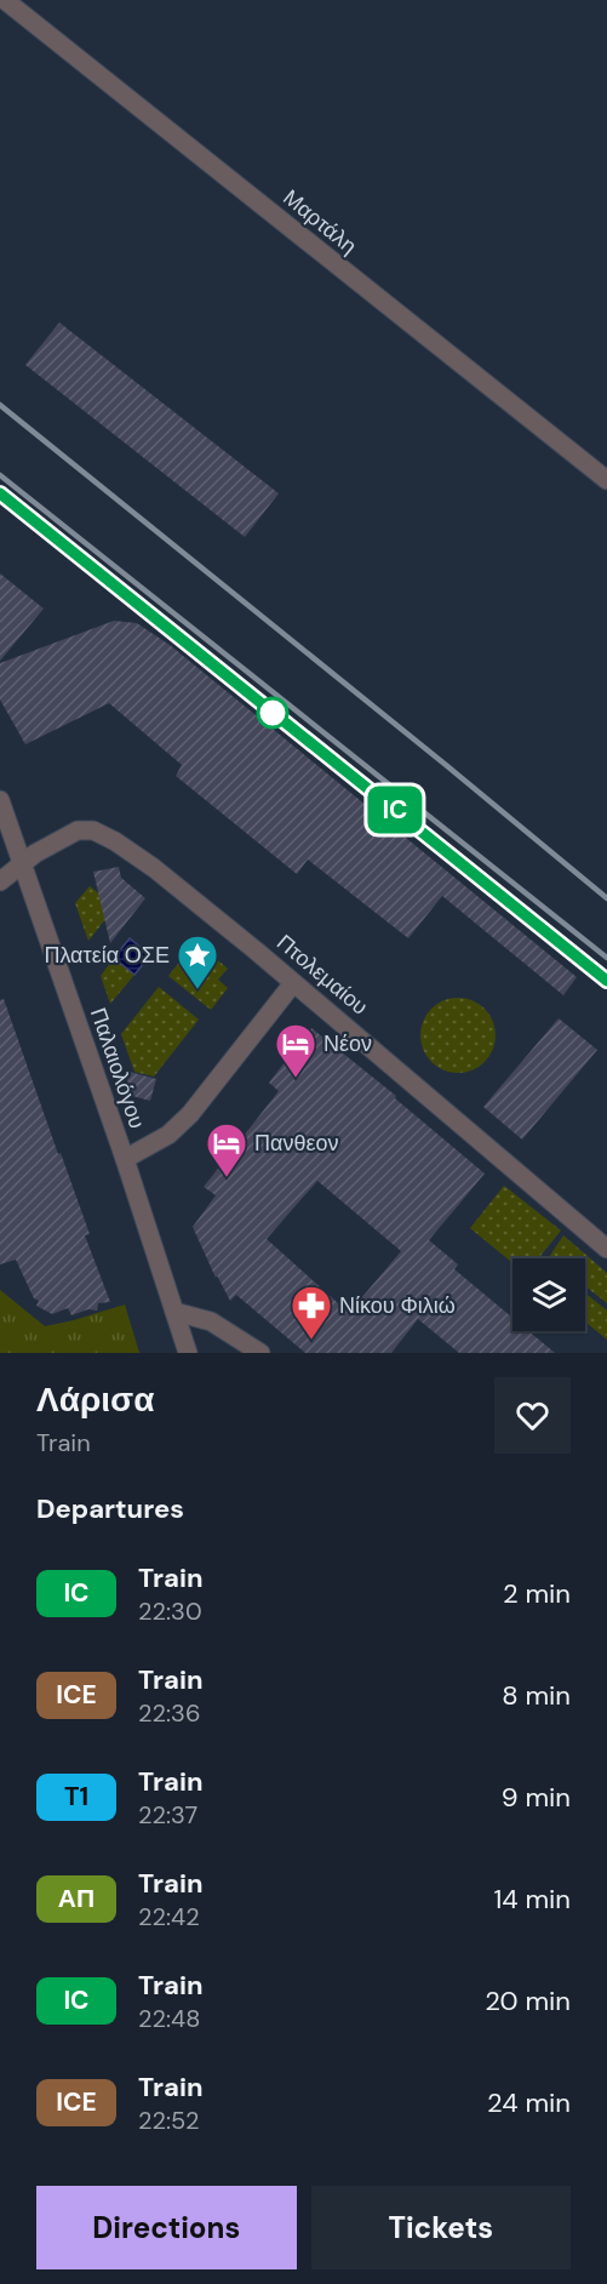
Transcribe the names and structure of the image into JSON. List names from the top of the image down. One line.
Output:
{"streets":{"street":["Μαρτάλη","Πτολεμαίου","Παλαιολόγου"]},"crossings":[["Πτολεμαίου","Παλαιολόγου"]],"places":{"place":["Πλατεία ΟΣΕ"],"hotel":["Νέον","Πανθεον"],"pharmacy":["Νίκου Φιλιώ"]},"page":{"on_map":"IC","heading":[["Λάρισα","Train"],"Departures"],"list":[{"mark":"IC","name":"Train","note":"22:30","value":"2 min"},{"mark":"ICE","name":"Train","note":"22:36","value":"8 min"},{"mark":"T1","name":"Train","note":"22:37","value":"9 min"},{"mark":"ΑΠ","name":"Train","note":"22:42","value":"14 min"},{"mark":"IC","name":"Train","note":"22:48","value":"20 min"},{"mark":"ICE","name":"Train","note":"22:52","value":"24 min"}],"buttons":["Directions","Tickets"]}}
